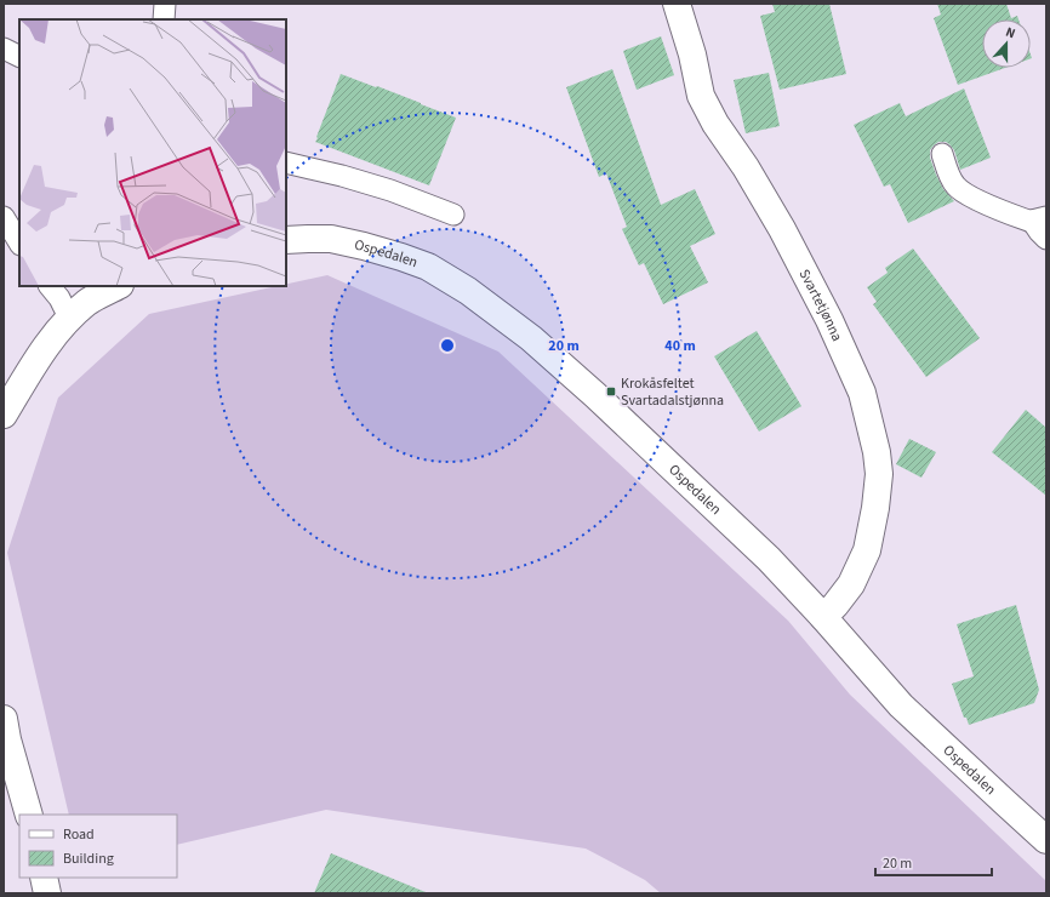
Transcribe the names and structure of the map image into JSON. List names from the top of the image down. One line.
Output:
{"streets":{"street":["Ospedalen","Svartetjønna"]},"crossings":[["Ospedalen","Svartetjønna"]],"places":{"transit":["Krokåsfeltet Svartadalstjønna"]},"legend":["Road","Building"],"scale_bar":"20 m","north":"top","rings":["20 m","40 m"]}
